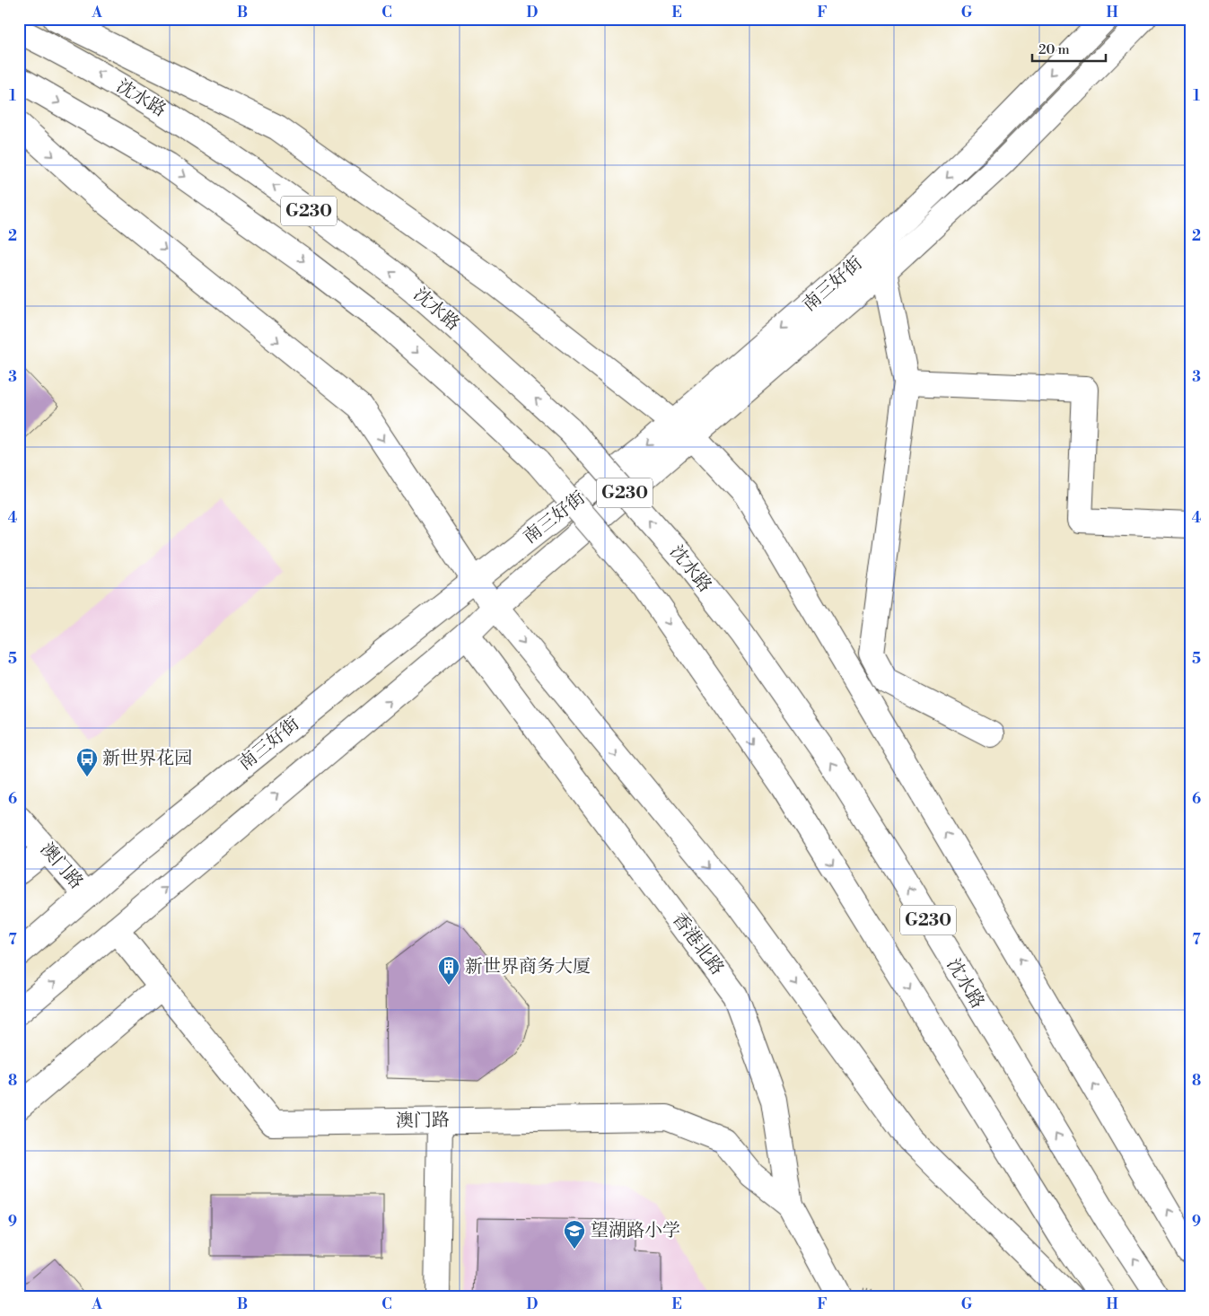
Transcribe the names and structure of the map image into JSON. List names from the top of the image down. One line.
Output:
{"streets":{"main road":["沈水路","G230","南三好街","澳门路","香港北路"]},"crossings":[["南三好街","澳门路"],["澳门路","香港北路"]],"places":{"bus stop":["新世界花园"],"building":["新世界商务大厦"],"school or university":["望湖路小学"]},"scale_bar":"20 m","grid":{"columns":["A","B","C","D","E","F","G","H"],"rows":["1","2","3","4","5","6","7","8","9"]}}
